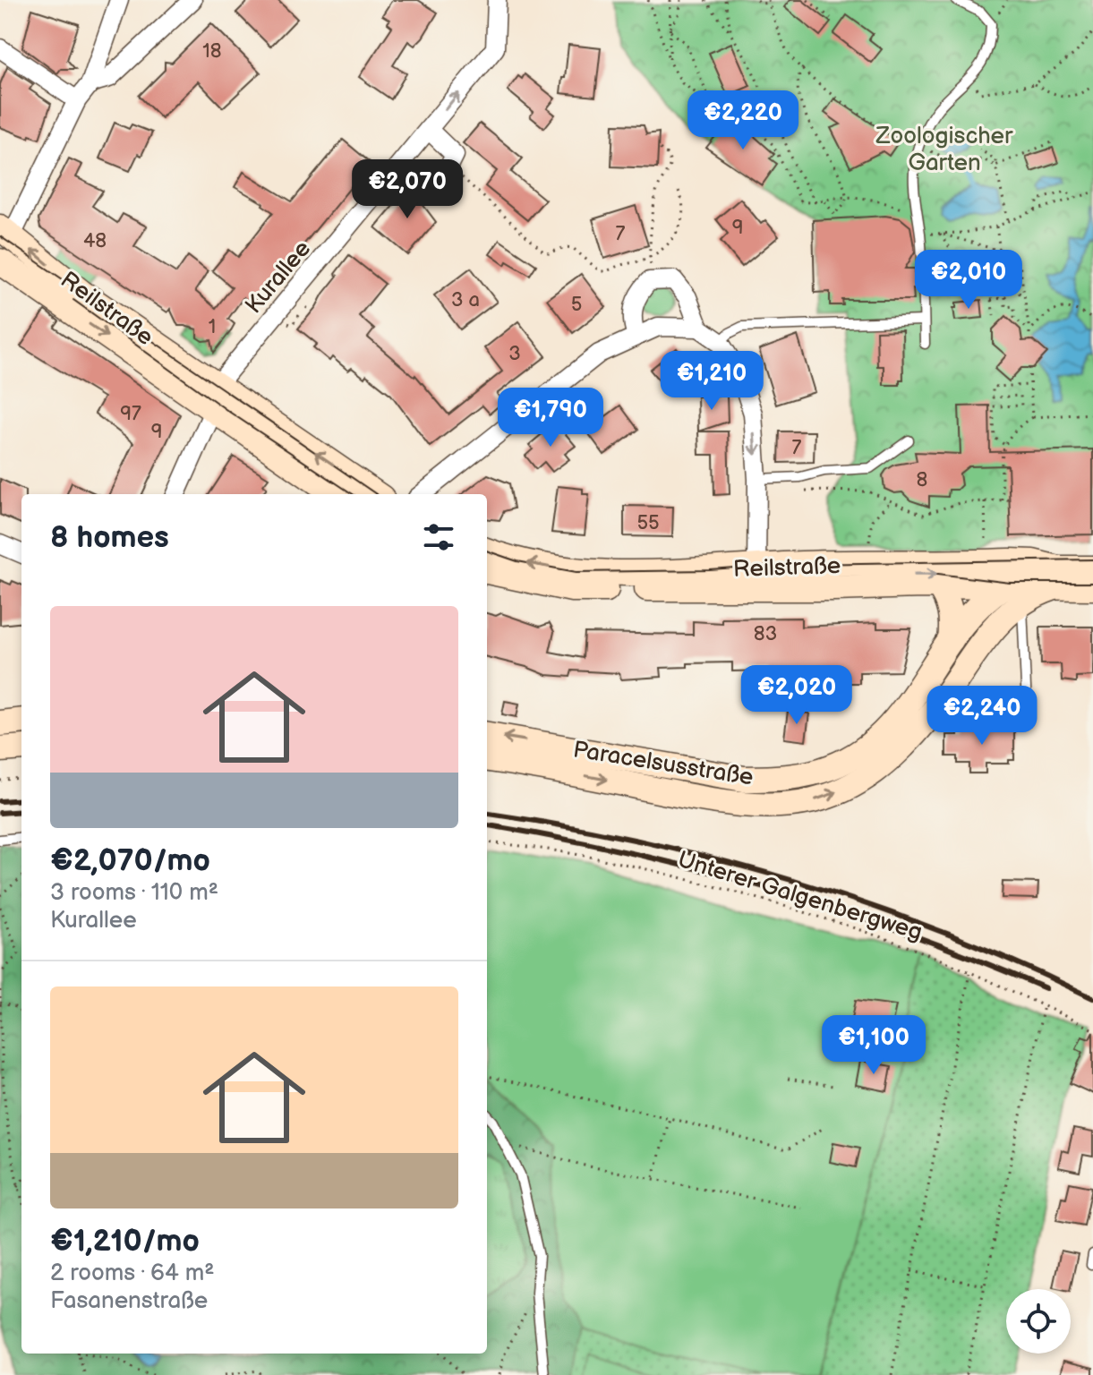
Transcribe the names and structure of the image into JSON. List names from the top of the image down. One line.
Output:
{"streets":{"street":["Kurallee","Reilstraße","Paracelsusstraße"],"path":["Unterer Galgenbergweg"]},"crossings":[["Kurallee","Reilstraße"],["Reilstraße","Paracelsusstraße"]],"parks":["Zoologischer Garten"],"house_numbers":["18","9","7","48","3 a","5","1","3","97","9","7","8","55","83"],"page":{"price":["€2,220","€2,070","€2,010","€1,210","€1,790","€2,020","€2,240","€1,100"],"heading":"8 homes","list":[{"name":"€2,070/mo","note":"3 rooms · 110 m² · Kurallee"},{"name":"€1,210/mo","note":"2 rooms · 64 m² · Fasanenstraße"}]}}
